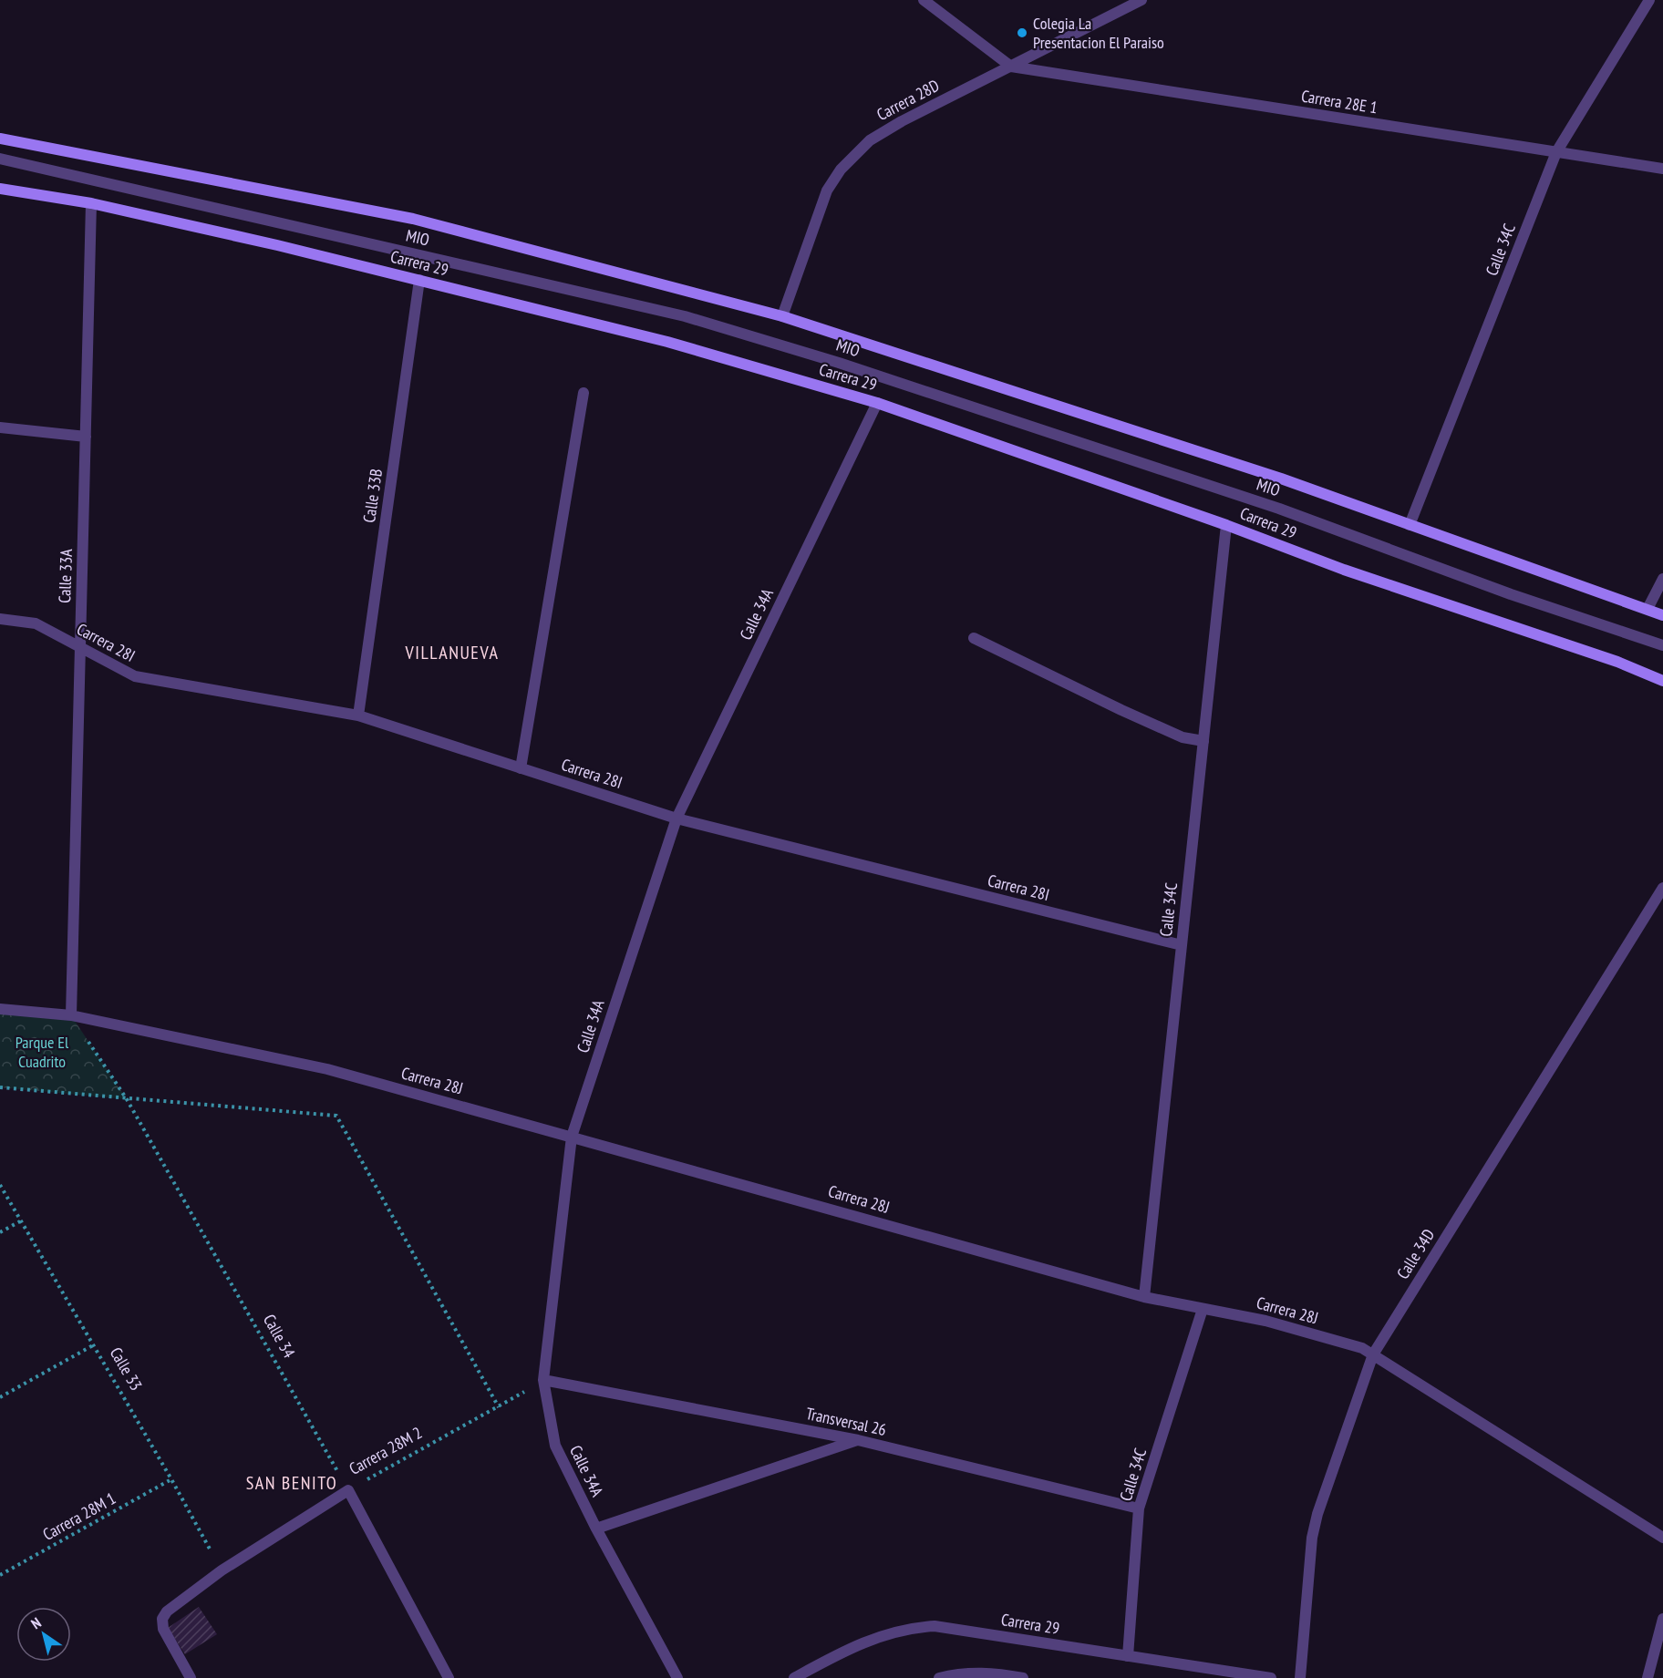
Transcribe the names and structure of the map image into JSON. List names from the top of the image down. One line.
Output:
{"streets":{"main road":["Carrera 29"],"street":["Carrera 28D","Carrera 28E 1","MIO","Calle 34C","Calle 33B","Calle 33A","Calle 34A","Carrera 28I","Carrera 28J","Calle 34D","Transversal 26","Carrera 28M 2"],"path":["Calle 34","Calle 33","Carrera 28M 1"]},"crossings":[["Carrera 28D","Carrera 28E 1"],["Carrera 28E 1","Calle 34C"],["Calle 34C","Carrera 29"],["Calle 34C","Carrera 28I"],["Calle 34C","Carrera 28J"],["Calle 34C","Transversal 26"],["Carrera 29","Calle 33B"],["Carrera 29","Calle 33A"],["Carrera 29","Calle 34A"],["Calle 33B","Carrera 28I"],["Calle 33A","Carrera 28I"],["Calle 33A","Carrera 28J"],["Calle 33A","Calle 34"],["Calle 34A","Carrera 28I"],["Calle 34A","Carrera 28J"],["Calle 34A","Transversal 26"],["Calle 34A","Carrera 28M 2"],["Carrera 28J","Calle 34D"],["Carrera 28J","Calle 34"],["Calle 34","Carrera 28M 2"],["Calle 33","Carrera 28M 2"],["Calle 33","Carrera 28M 1"],["Transversal 26","Carrera 28M 2"]],"districts":["VILLANUEVA","SAN BENITO"],"parks":["Parque El Cuadrito"],"places":["Colegia La Presentacion El Paraiso"],"north":"top left"}
